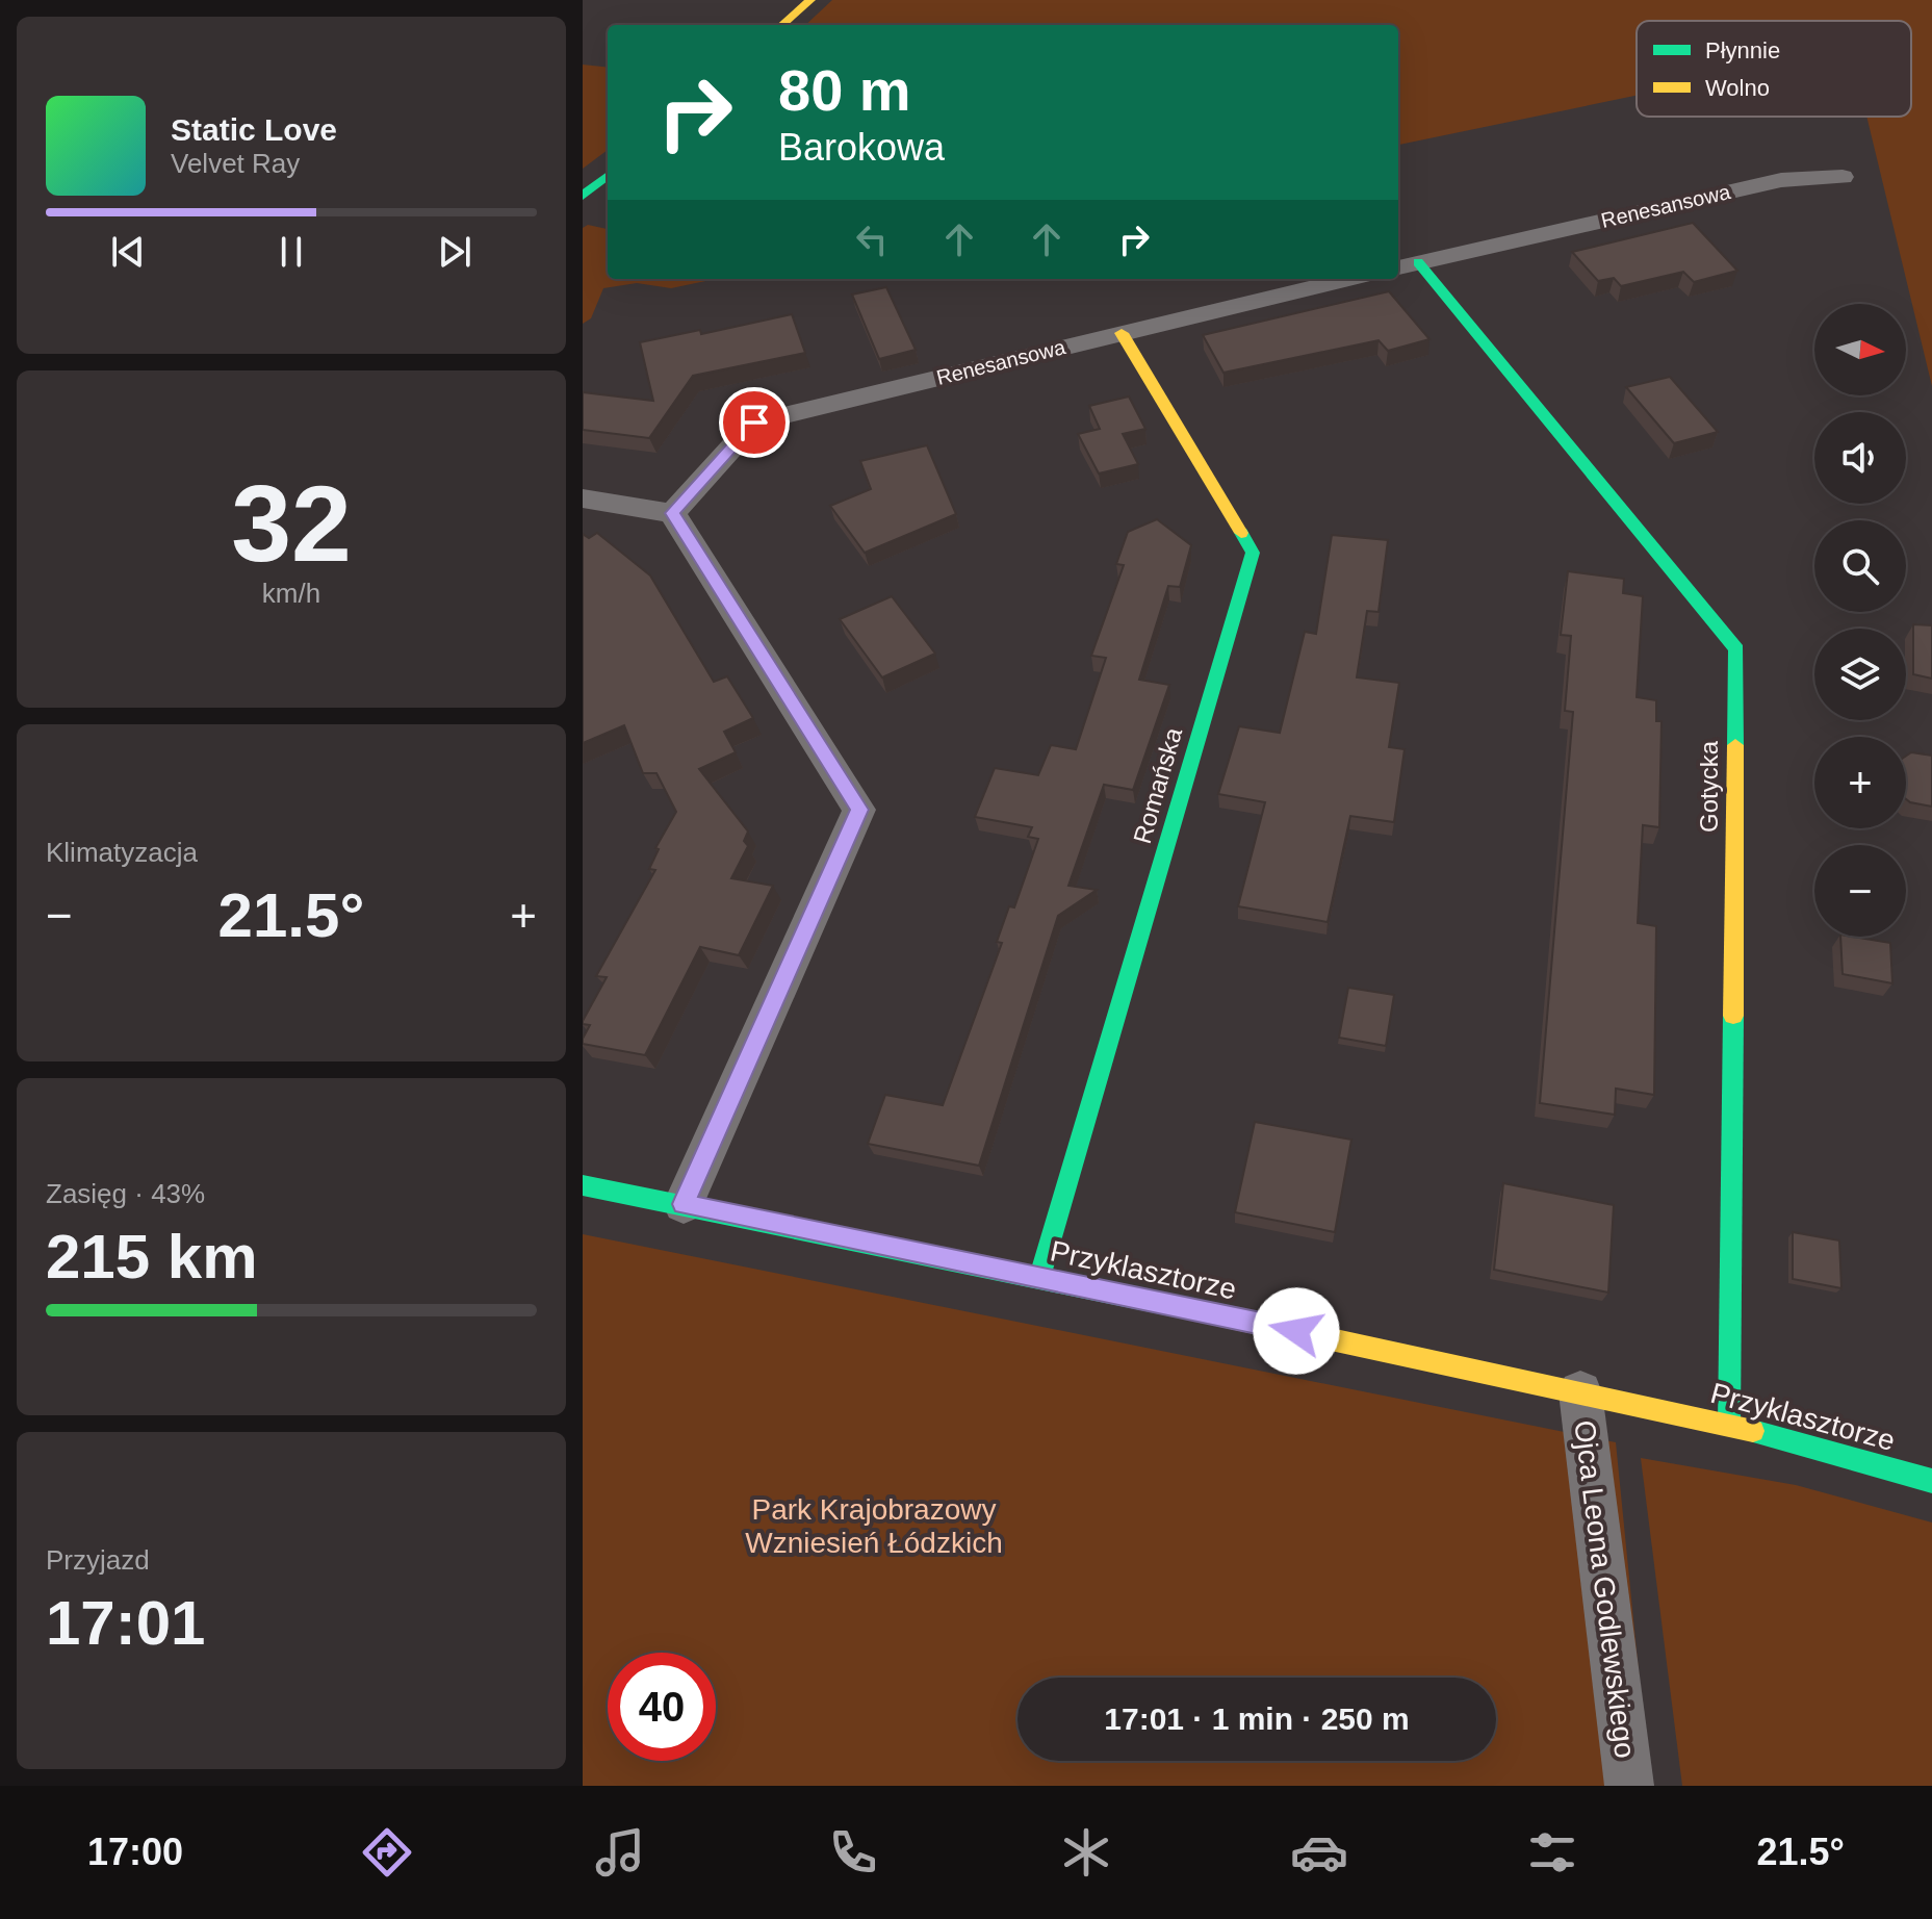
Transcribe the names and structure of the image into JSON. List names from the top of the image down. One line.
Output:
{"streets":{"street":["Renesansowa","Romańska","Gotycka","Przyklasztorze","Ojca Leona Godlewskiego"]},"crossings":[["Renesansowa","Romańska"],["Renesansowa","Gotycka"],["Romańska","Przyklasztorze"],["Gotycka","Przyklasztorze"],["Przyklasztorze","Ojca Leona Godlewskiego"]],"parks":["Park Krajobrazowy Wzniesień Łódzkich"],"legend":["Płynnie","Wolno"],"north":"right","page":{"turn":["80 m","Barokowa"],"song":["Static Love","Velvet Ray"],"map_buttons":["+","−"],"tile":[["32","km/h"],"Klimatyzacja",["Zasięg · 43%","215 km"],["Przyjazd","17:01"]],"heat":["−","21.5°","+"],"limit":"40","trip":"17:01 · 1 min · 250 m","tabs":["17:00","21.5°"]}}
